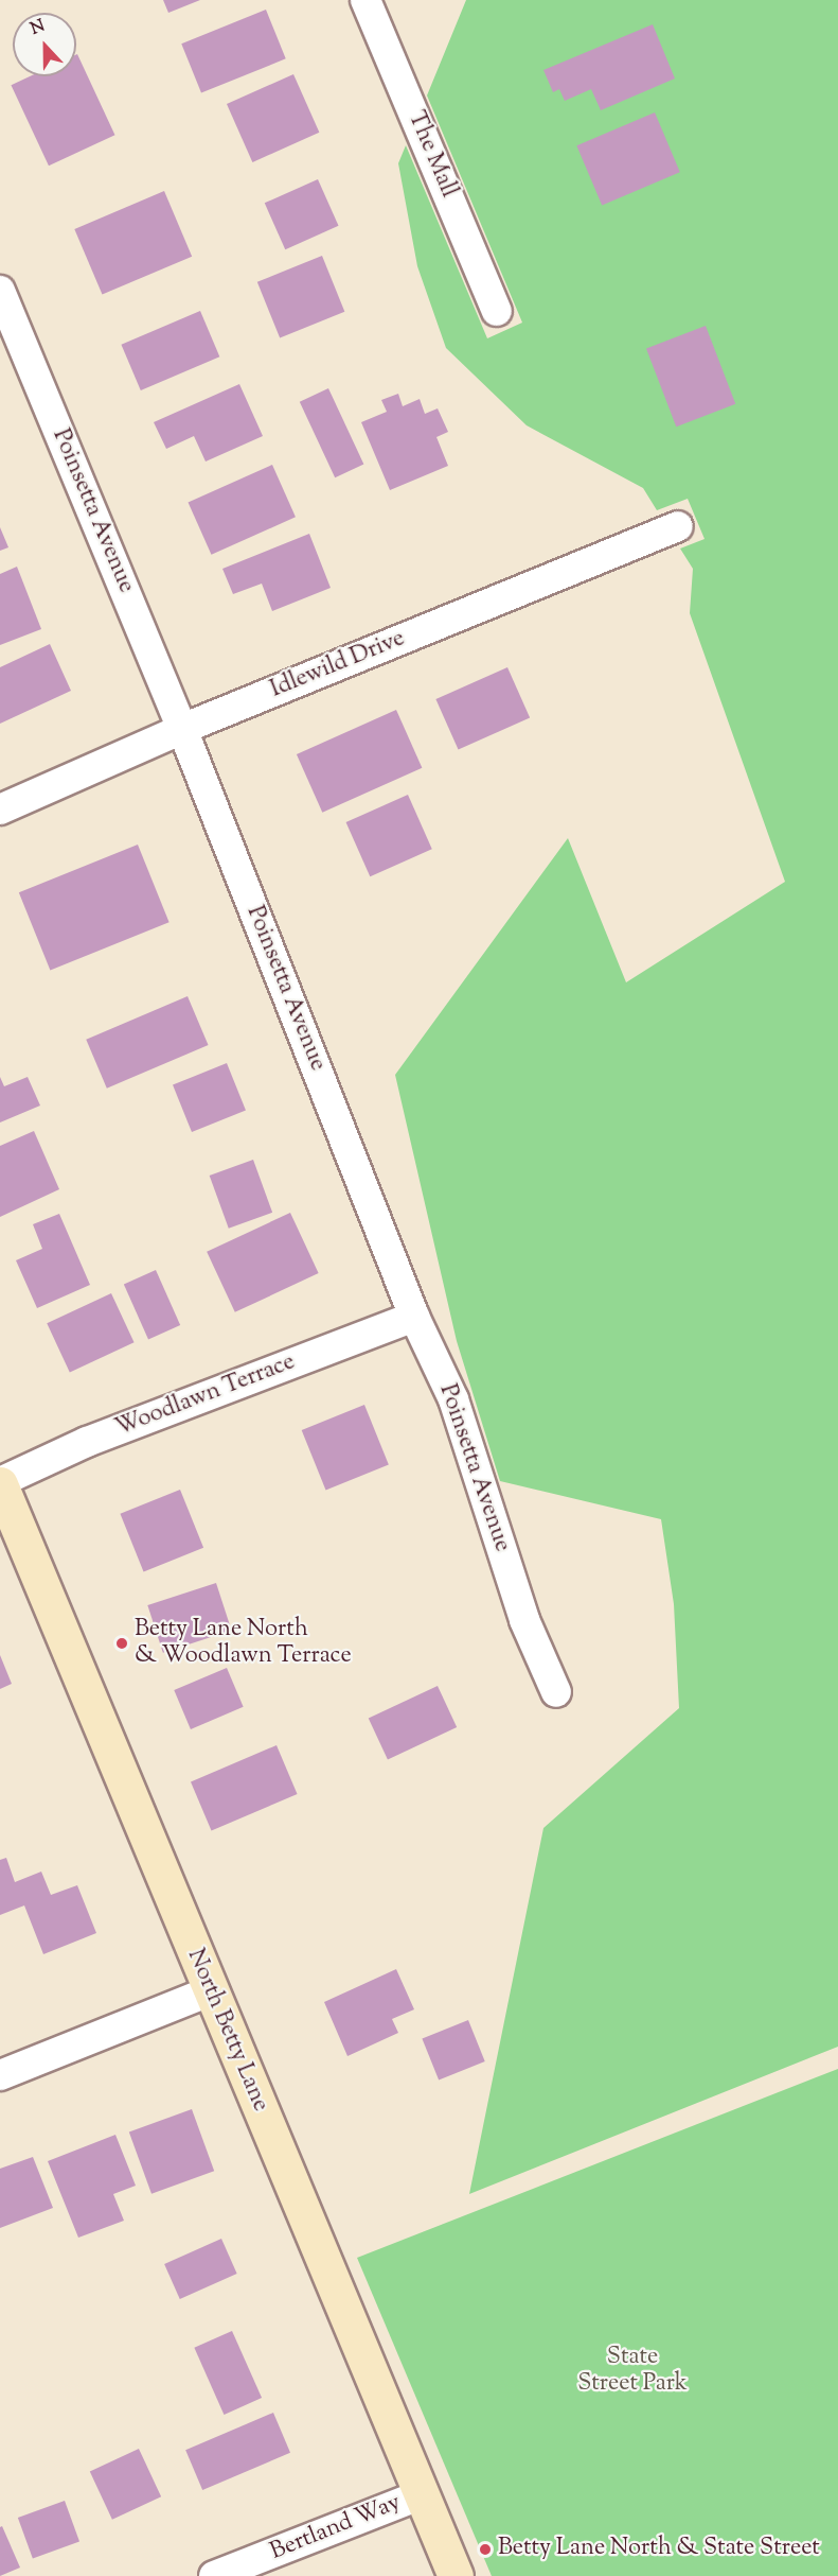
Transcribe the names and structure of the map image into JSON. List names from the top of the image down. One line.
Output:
{"streets":{"street":["The Mall","Poinsetta Avenue","Idlewild Drive","Woodlawn Terrace","North Betty Lane","Bertland Way"]},"crossings":[["Poinsetta Avenue","Idlewild Drive"],["Poinsetta Avenue","Woodlawn Terrace"],["Woodlawn Terrace","North Betty Lane"],["North Betty Lane","Bertland Way"]],"parks":["State Street Park"],"places":["Betty Lane North & Woodlawn Terrace","Betty Lane North & State Street"],"north":"top"}
